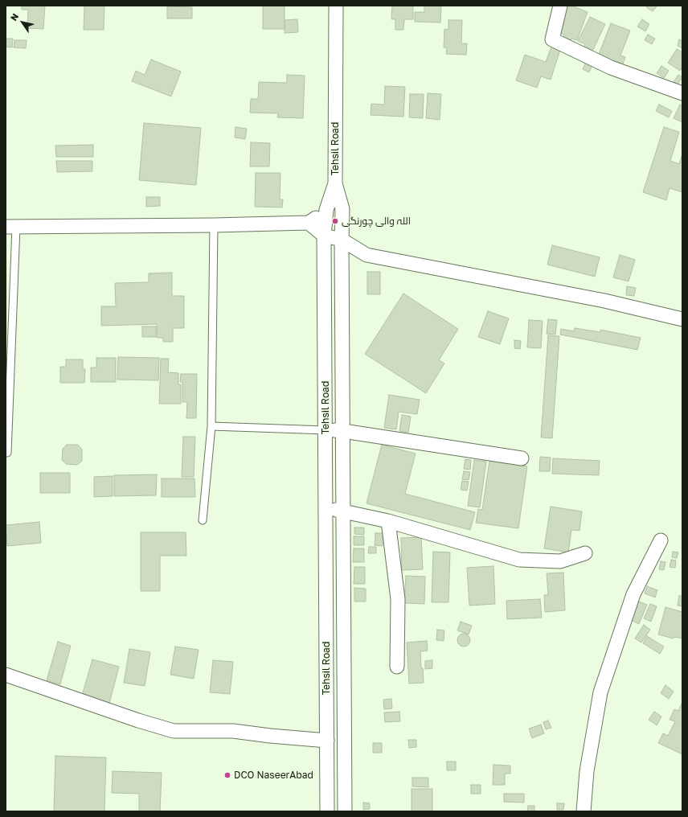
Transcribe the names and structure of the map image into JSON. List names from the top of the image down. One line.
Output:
{"streets":{"street":["Tehsil Road"]},"places":["اللہ والی چورنگی","DCO NaseerAbad"],"north":"top left"}
